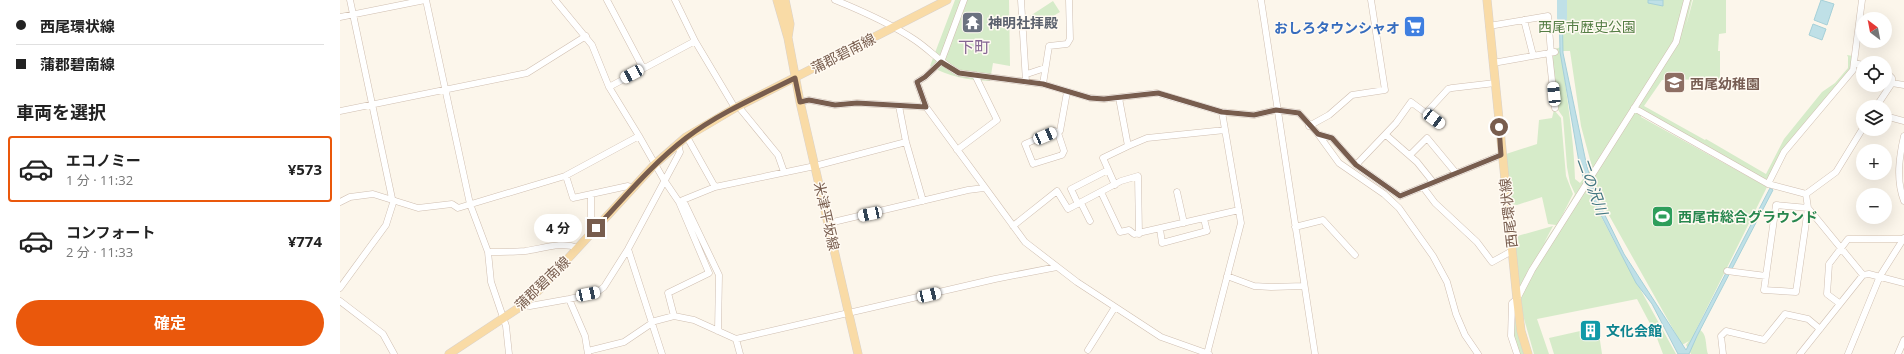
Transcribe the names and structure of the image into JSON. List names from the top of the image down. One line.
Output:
{"streets":{"main road":["蒲郡碧南線","西尾環状線","米津平坂線"]},"crossings":[["蒲郡碧南線","米津平坂線"]],"districts":["下町"],"water":["二の沢川"],"parks":["西尾市歴史公園"],"places":{"temple":["神明社拝殿"],"supermarket":["おしろタウンシャオ"],"school or university":["西尾幼稚園"],"sports":["西尾市総合グラウンド"],"building":["文化会館"]},"north":"top left","page":{"banner":["西尾環状線","蒲郡碧南線"],"map_buttons":["+","−"],"heading":"車両を選択","list":[{"name":"エコノミー","note":"1 分 · 11:32","value":"¥573"},{"name":"コンフォート","note":"2 分 · 11:33","value":"¥774"}],"bubble":"4 分","buttons":"確定"}}
